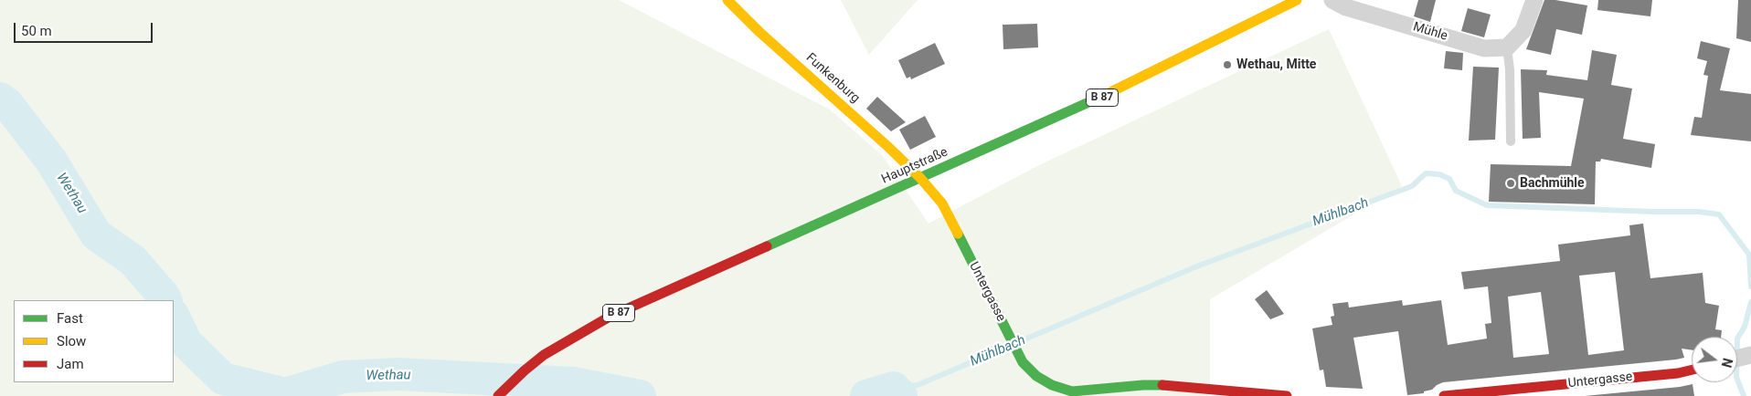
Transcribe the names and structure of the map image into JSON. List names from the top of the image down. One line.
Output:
{"streets":{"street":["Mühle","Funkenburg","B 87","Hauptstraße","Untergasse"]},"crossings":[["Funkenburg","Hauptstraße"],["Funkenburg","Untergasse"],["Hauptstraße","Untergasse"]],"water":["Wethau","Mühlbach"],"places":["Wethau, Mitte","Bachmühle"],"legend":["Fast","Slow","Jam"],"scale_bar":"50 m","north":"right"}
